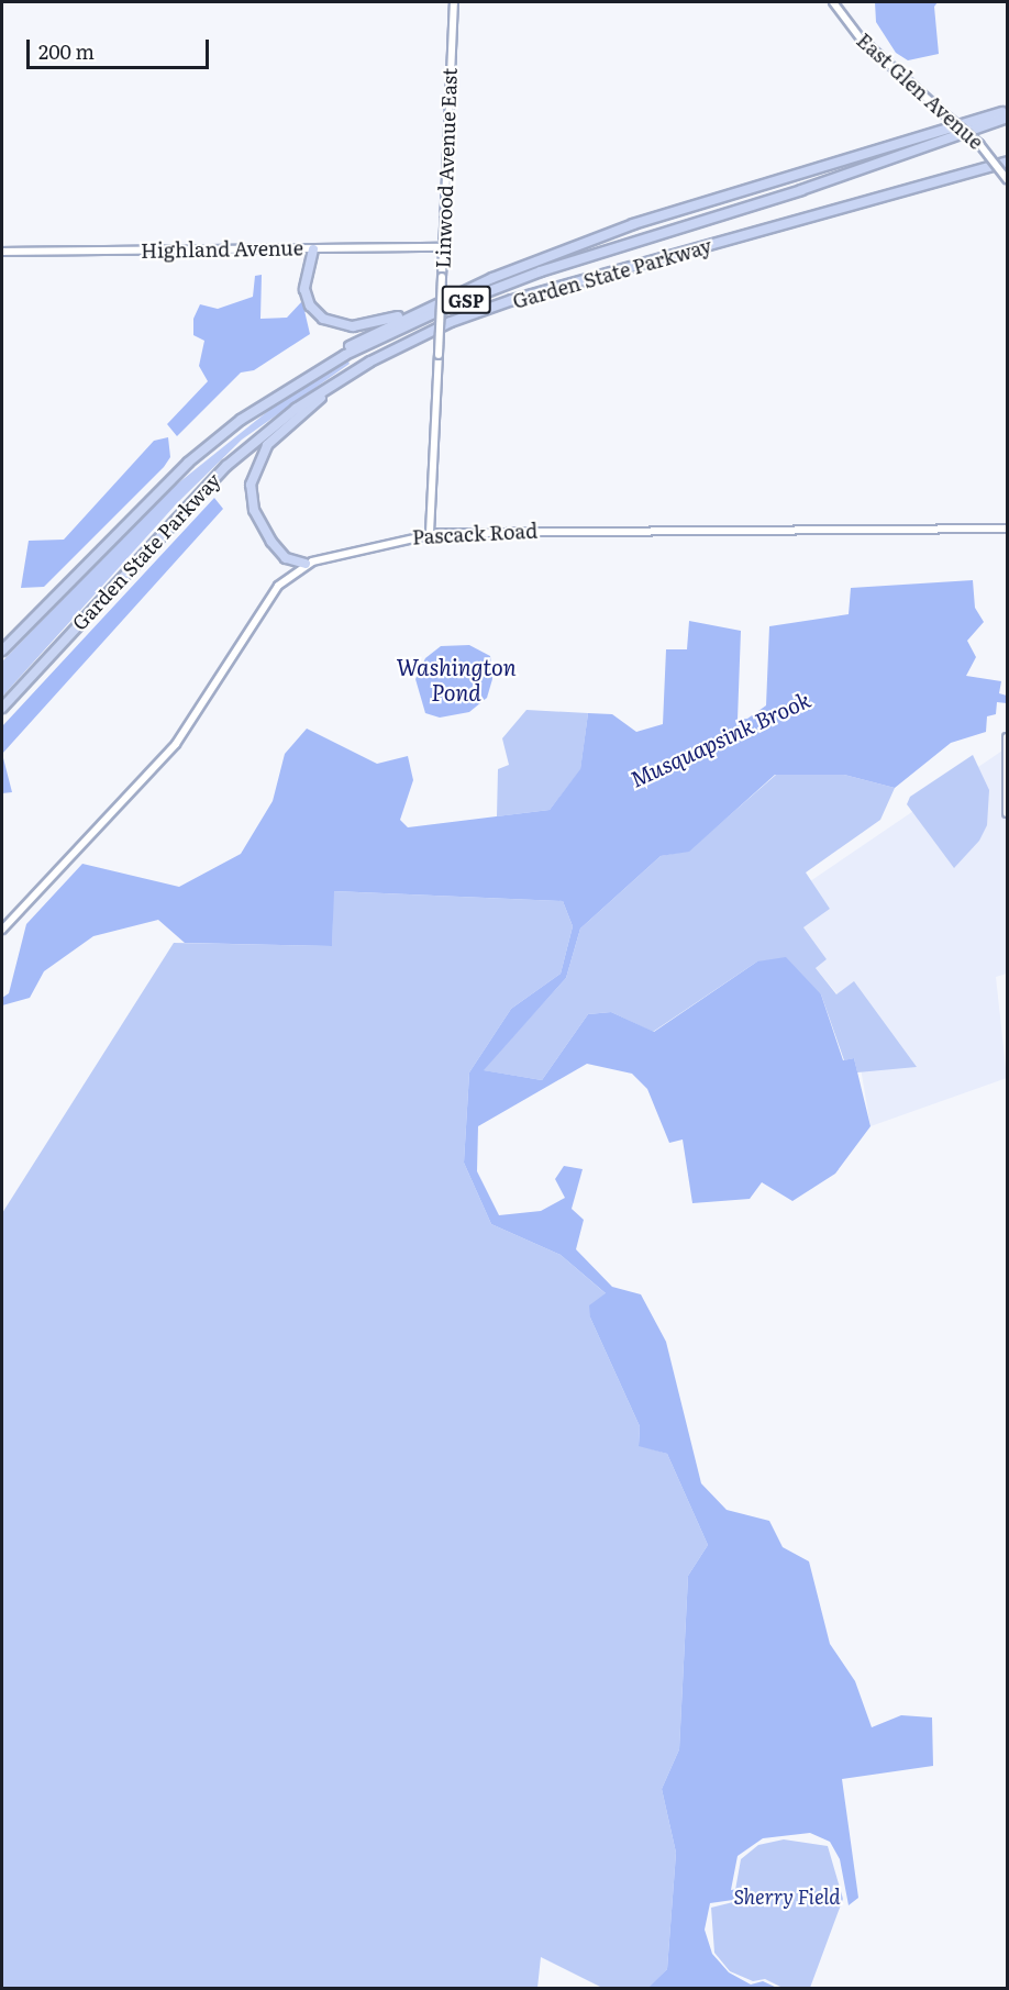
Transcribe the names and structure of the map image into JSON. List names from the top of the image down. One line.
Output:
{"streets":{"highway":["Garden State Parkway","GSP"],"main road":["East Glen Avenue","Linwood Avenue East","Highland Avenue","Pascack Road"]},"crossings":[["Linwood Avenue East","Highland Avenue"],["Linwood Avenue East","Pascack Road"]],"water":["Washington Pond","Musquapsink Brook"],"parks":["Sherry Field"],"scale_bar":"200 m"}
